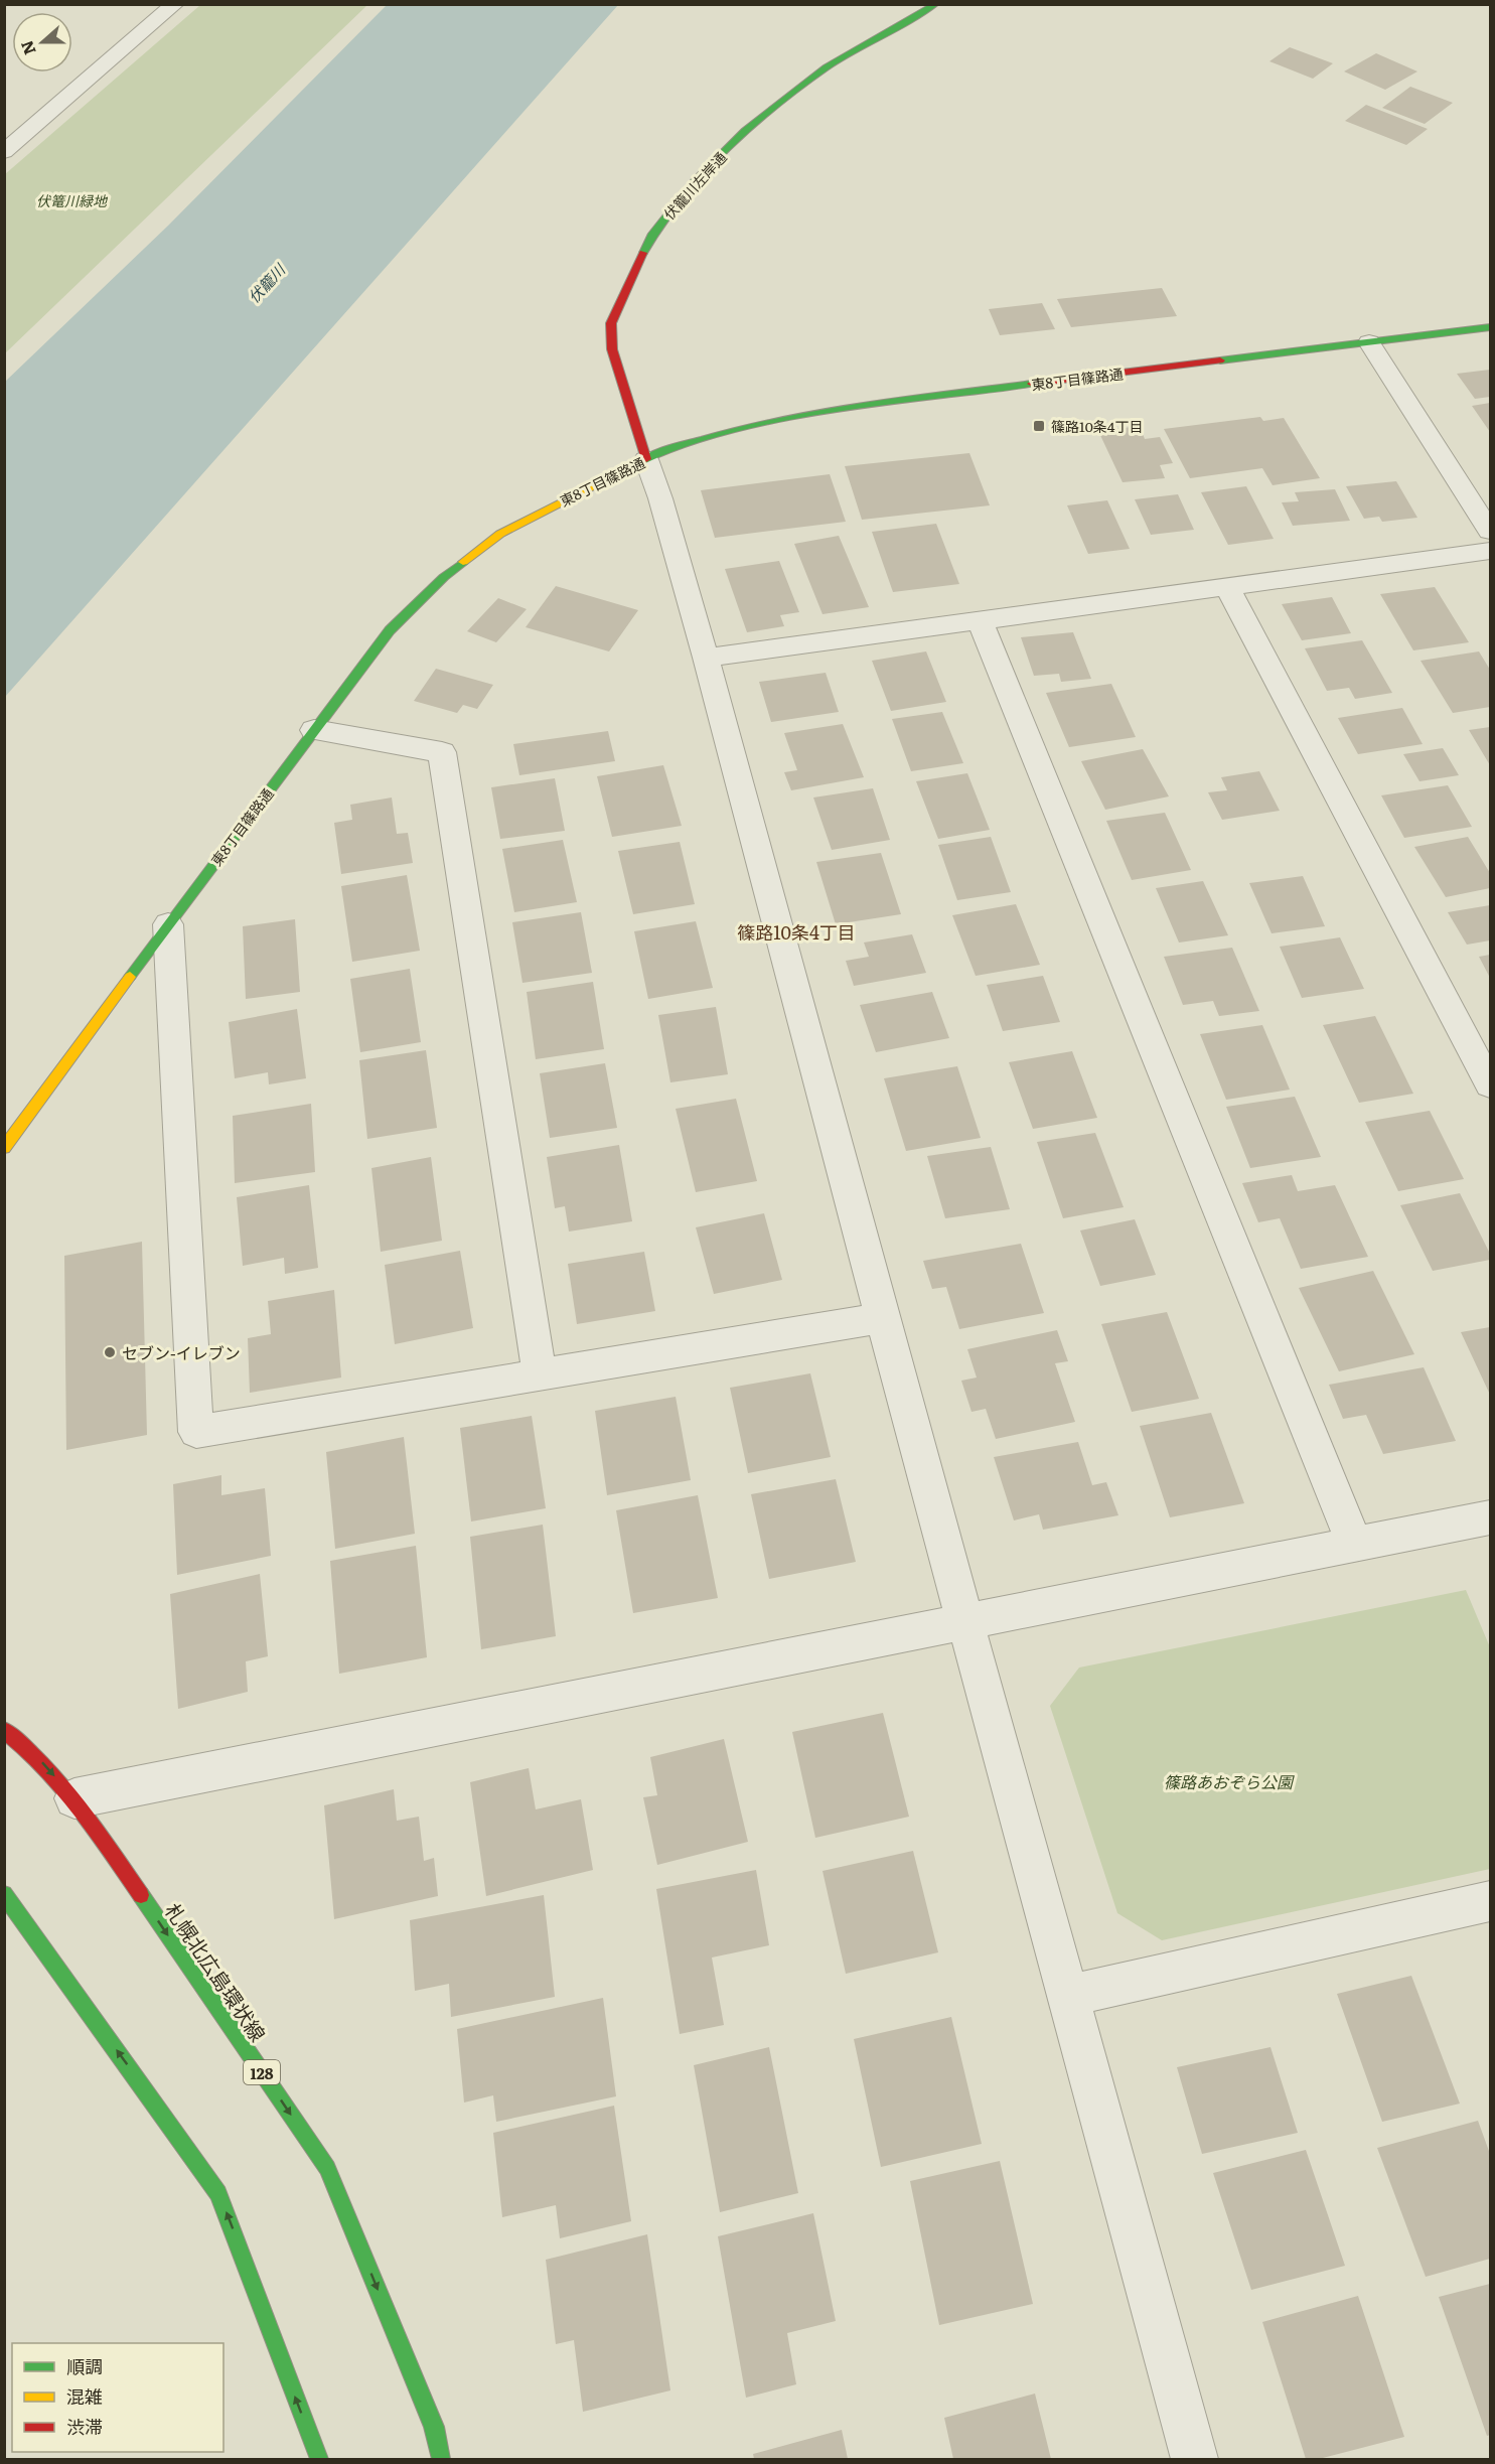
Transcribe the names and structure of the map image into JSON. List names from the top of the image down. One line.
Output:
{"streets":{"main road":["伏籠川左岸通","東8丁目篠路通","札幌北広島環状線","128"]},"crossings":[["伏籠川左岸通","東8丁目篠路通"]],"districts":["篠路10条4丁目"],"water":["伏籠川"],"parks":["伏篭川緑地","篠路あおぞら公園"],"places":{"transit":["篠路10条4丁目"],"other":["セブン-イレブン"]},"legend":["順調","混雑","渋滞"],"north":"left"}
